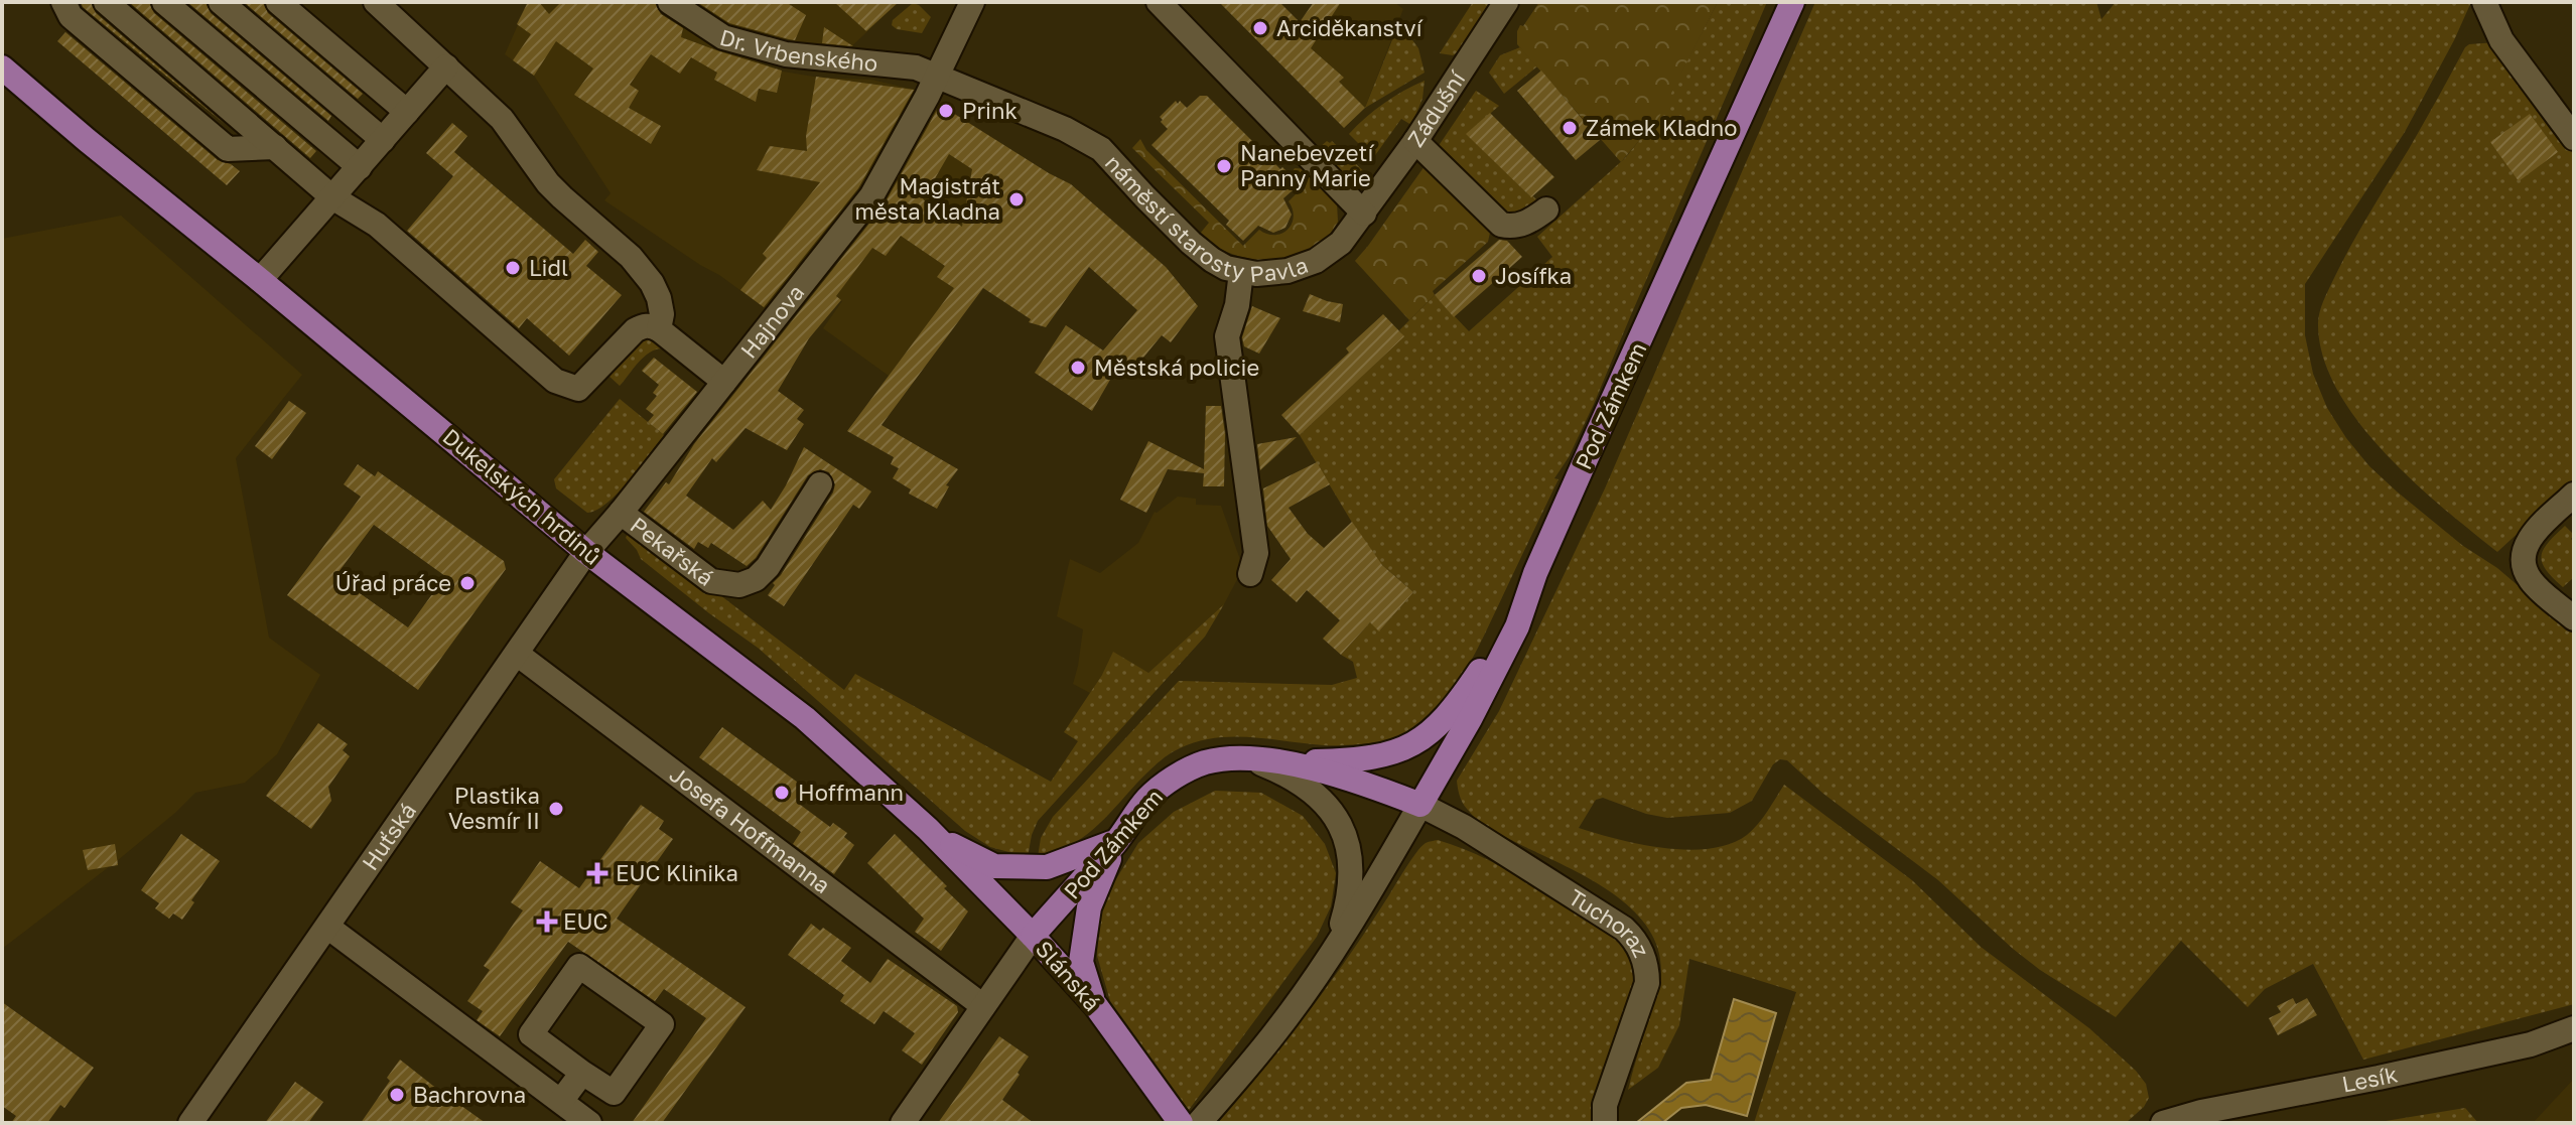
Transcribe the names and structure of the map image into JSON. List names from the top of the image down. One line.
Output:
{"streets":{"main road":["Pod Zámkem","Dukelských hrdinů","Slánská"],"street":["Dr. Vrbenského","Zádušní","náměstí starosty Pavla","Hajnova","Pekařská","Josefa Hoffmanna","Huťská","Tuchoraz","Lesík"]},"crossings":[["Dr. Vrbenského","náměstí starosty Pavla"],["Dr. Vrbenského","Hajnova"],["Zádušní","náměstí starosty Pavla"],["náměstí starosty Pavla","Hajnova"],["Hajnova","Dukelských hrdinů"],["Hajnova","Pekařská"],["Hajnova","Huťská"],["Pod Zámkem","Dukelských hrdinů"],["Pod Zámkem","Tuchoraz"],["Pod Zámkem","Slánská"],["Dukelských hrdinů","Huťská"],["Dukelských hrdinů","Slánská"],["Josefa Hoffmanna","Huťská"],["Josefa Hoffmanna","Slánská"]],"places":{"other":["Arciděkanství","Prink","Zámek Kladno","Nanebevzetí Panny Marie","Magistrát města Kladna","Lidl","Josífka","Městská policie","Úřad práce","Hoffmann","Plastika Vesmír II","Bachrovna"],"health":["EUC Klinika","EUC"]}}
